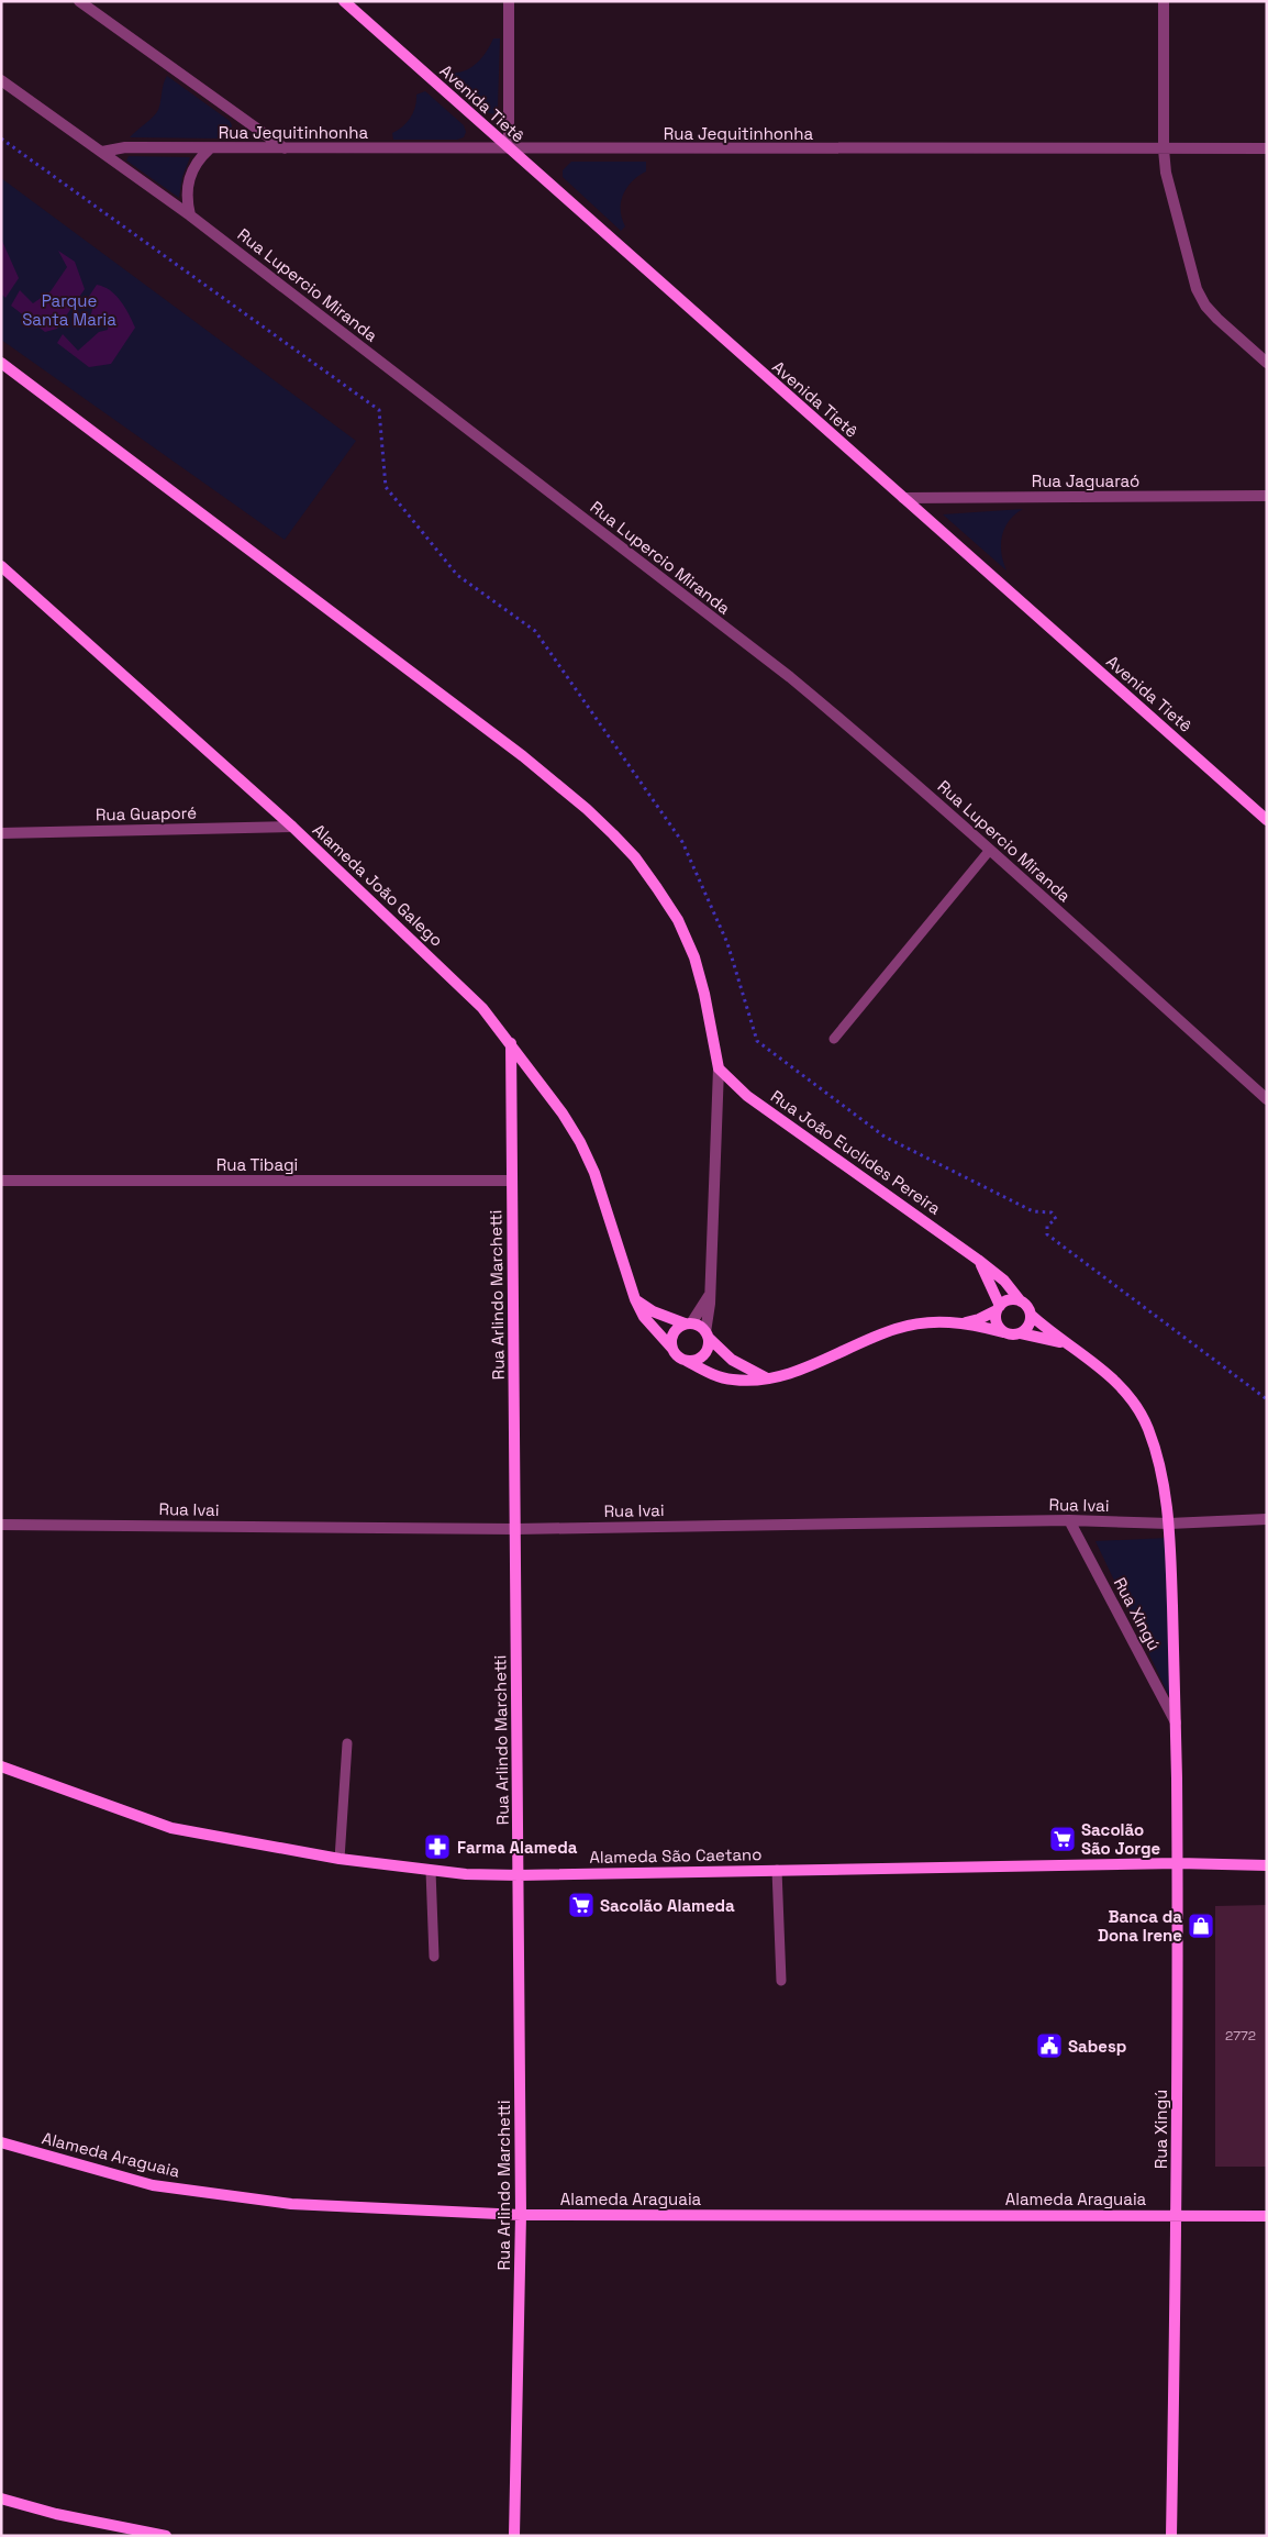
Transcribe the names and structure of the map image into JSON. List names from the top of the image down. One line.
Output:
{"streets":{"street":["Avenida Tietê","Rua Jequitinhonha","Rua Lupercio Miranda","Rua Jaguaraó","Rua Guaporé","Alameda João Galego","Rua João Euclides Pereira","Rua Tibagi","Rua Arlindo Marchetti","Rua Ivai","Rua Xingú","Alameda São Caetano","Alameda Araguaia"]},"crossings":[["Avenida Tietê","Rua Jequitinhonha"],["Avenida Tietê","Rua Jaguaraó"],["Rua Jequitinhonha","Rua Lupercio Miranda"],["Rua Guaporé","Alameda João Galego"],["Alameda João Galego","Rua João Euclides Pereira"],["Alameda João Galego","Rua Arlindo Marchetti"],["Alameda João Galego","Rua Ivai"],["Alameda João Galego","Rua Xingú"],["Rua Tibagi","Rua Arlindo Marchetti"],["Rua Arlindo Marchetti","Rua Ivai"],["Rua Arlindo Marchetti","Alameda São Caetano"],["Rua Arlindo Marchetti","Alameda Araguaia"],["Rua Ivai","Rua Xingú"],["Rua Xingú","Alameda São Caetano"],["Rua Xingú","Alameda Araguaia"]],"parks":["Parque Santa Maria"],"places":{"supermarket":["Sacolão São Jorge","Sacolão Alameda"],"pharmacy":["Farma Alameda"],"shop":["Banca da Dona Irene"],"public building":["Sabesp"]},"house_numbers":["2772"]}
